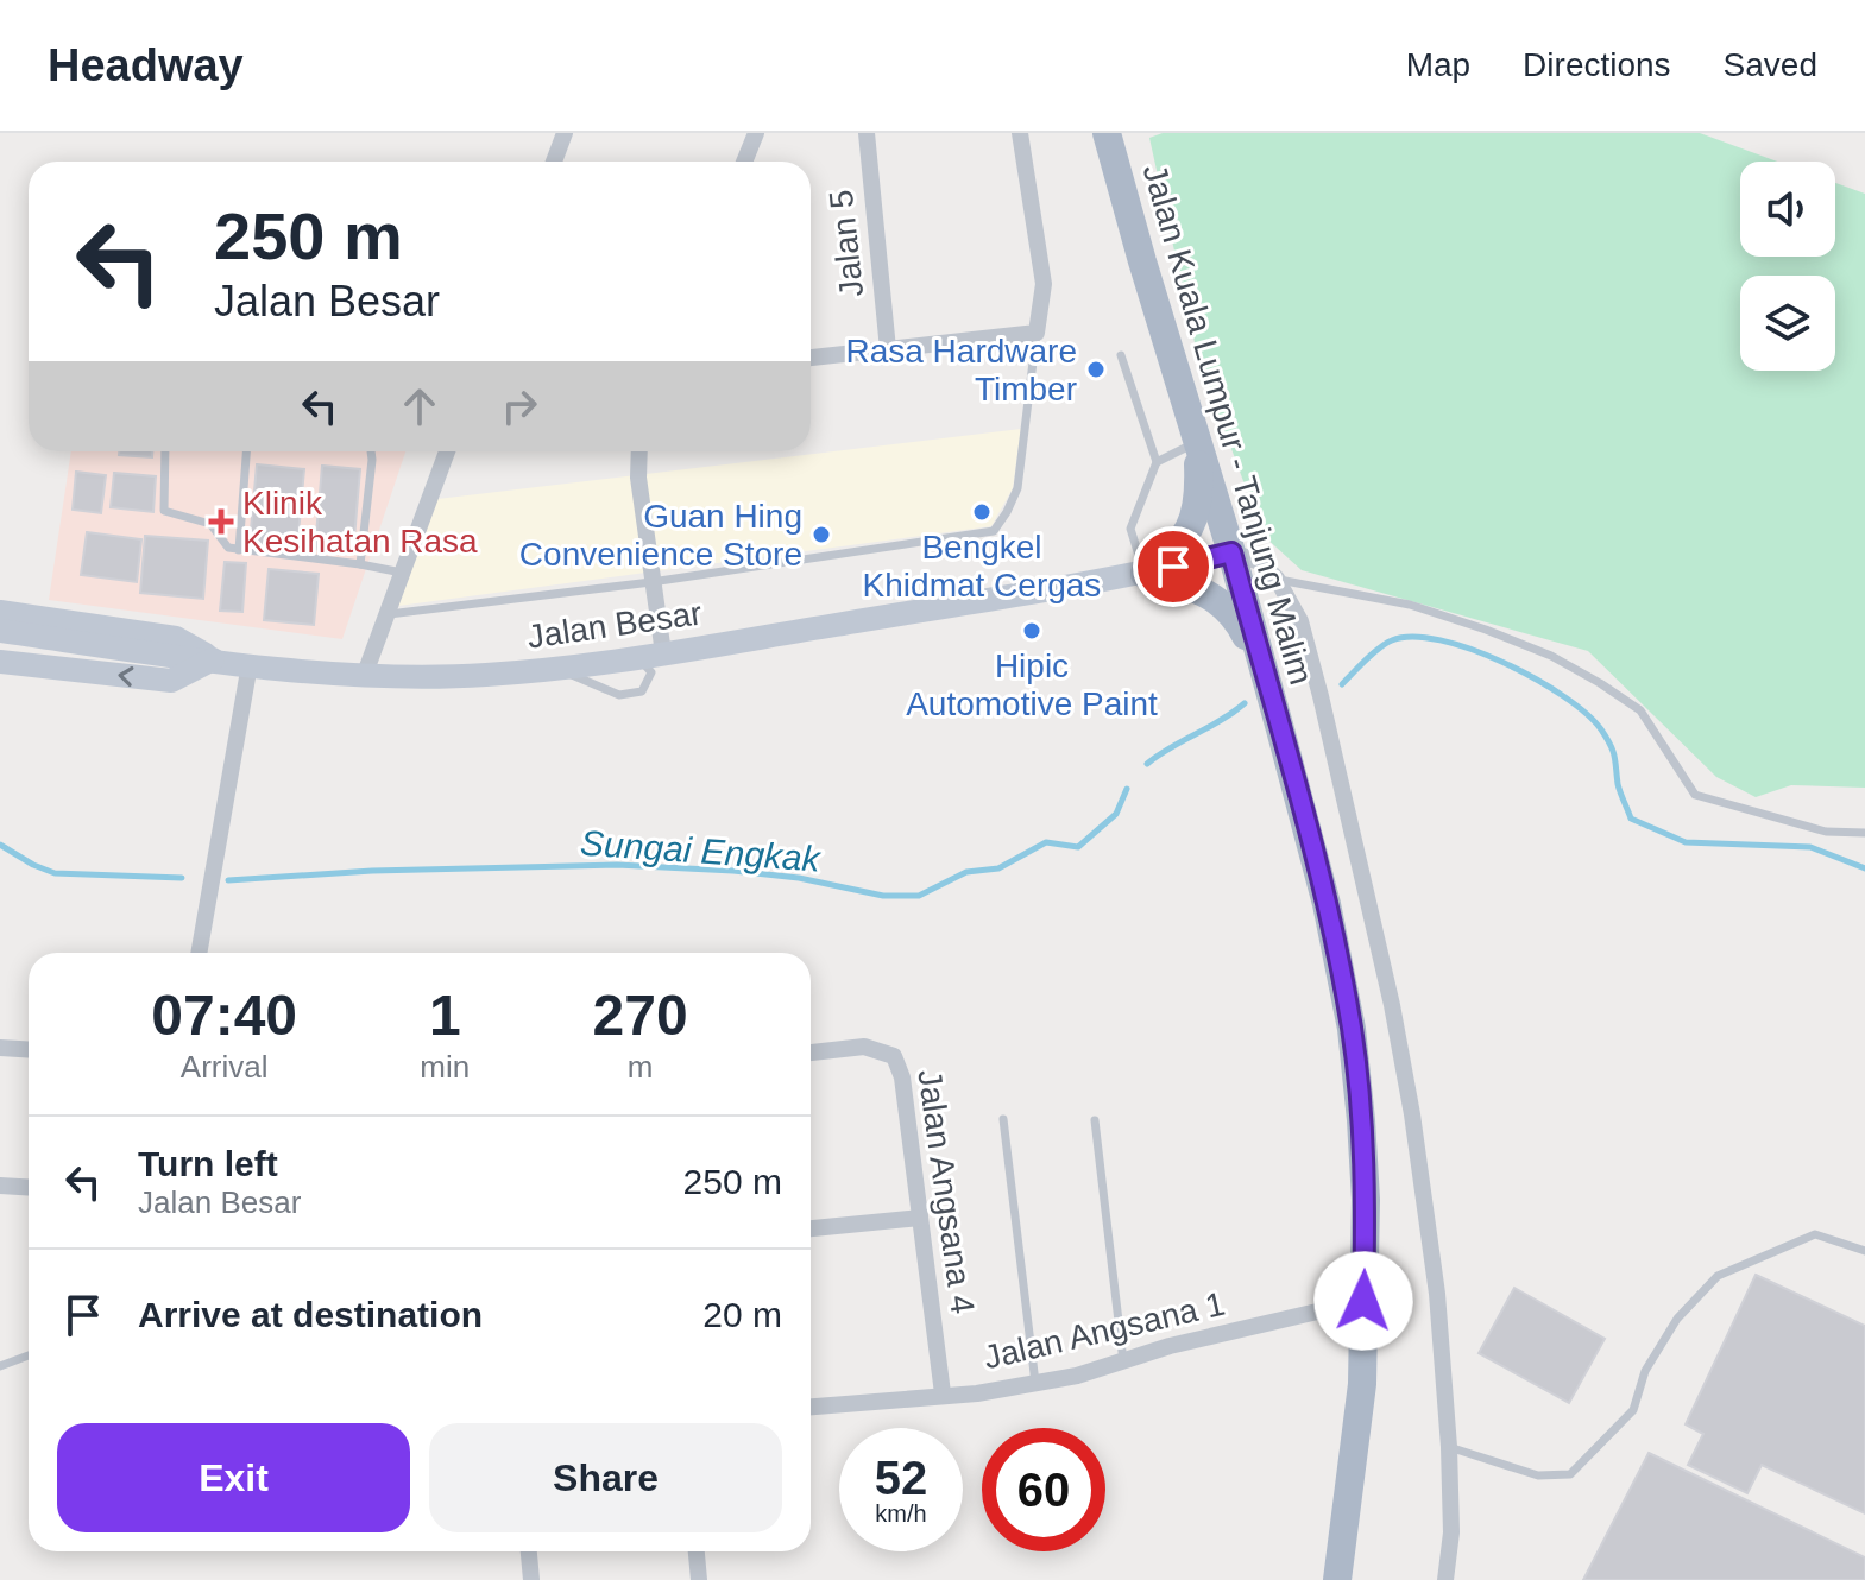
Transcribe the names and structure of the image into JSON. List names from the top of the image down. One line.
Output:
{"streets":{"main road":["Jalan Kuala Lumpur - Tanjung Malim","Jalan Besar"],"street":["Jalan 5","Jalan Angsana 4","Jalan Angsana 1"]},"crossings":[["Jalan Kuala Lumpur - Tanjung Malim","Jalan Besar"],["Jalan Kuala Lumpur - Tanjung Malim","Jalan Angsana 1"],["Jalan Angsana 4","Jalan Angsana 1"]],"water":["Sungai Engkak"],"places":{"other":["Rasa Hardware Timber","Bengkel Khidmat Cergas","Guan Hing Convenience Store","Hipic Automotive Paint"],"health":["Klinik Kesihatan Rasa"]},"page":{"header":"Headway","nav":["Map","Directions","Saved"],"turn":["250 m","Jalan Besar"],"eta":["07:40","Arrival","1","min","270","m"],"list":[{"name":"Turn left","note":"Jalan Besar","value":"250 m"},{"name":"Arrive at destination","value":"20 m"}],"buttons":["Exit","Share"],"speed":"52 km/h","limit":"60"}}
